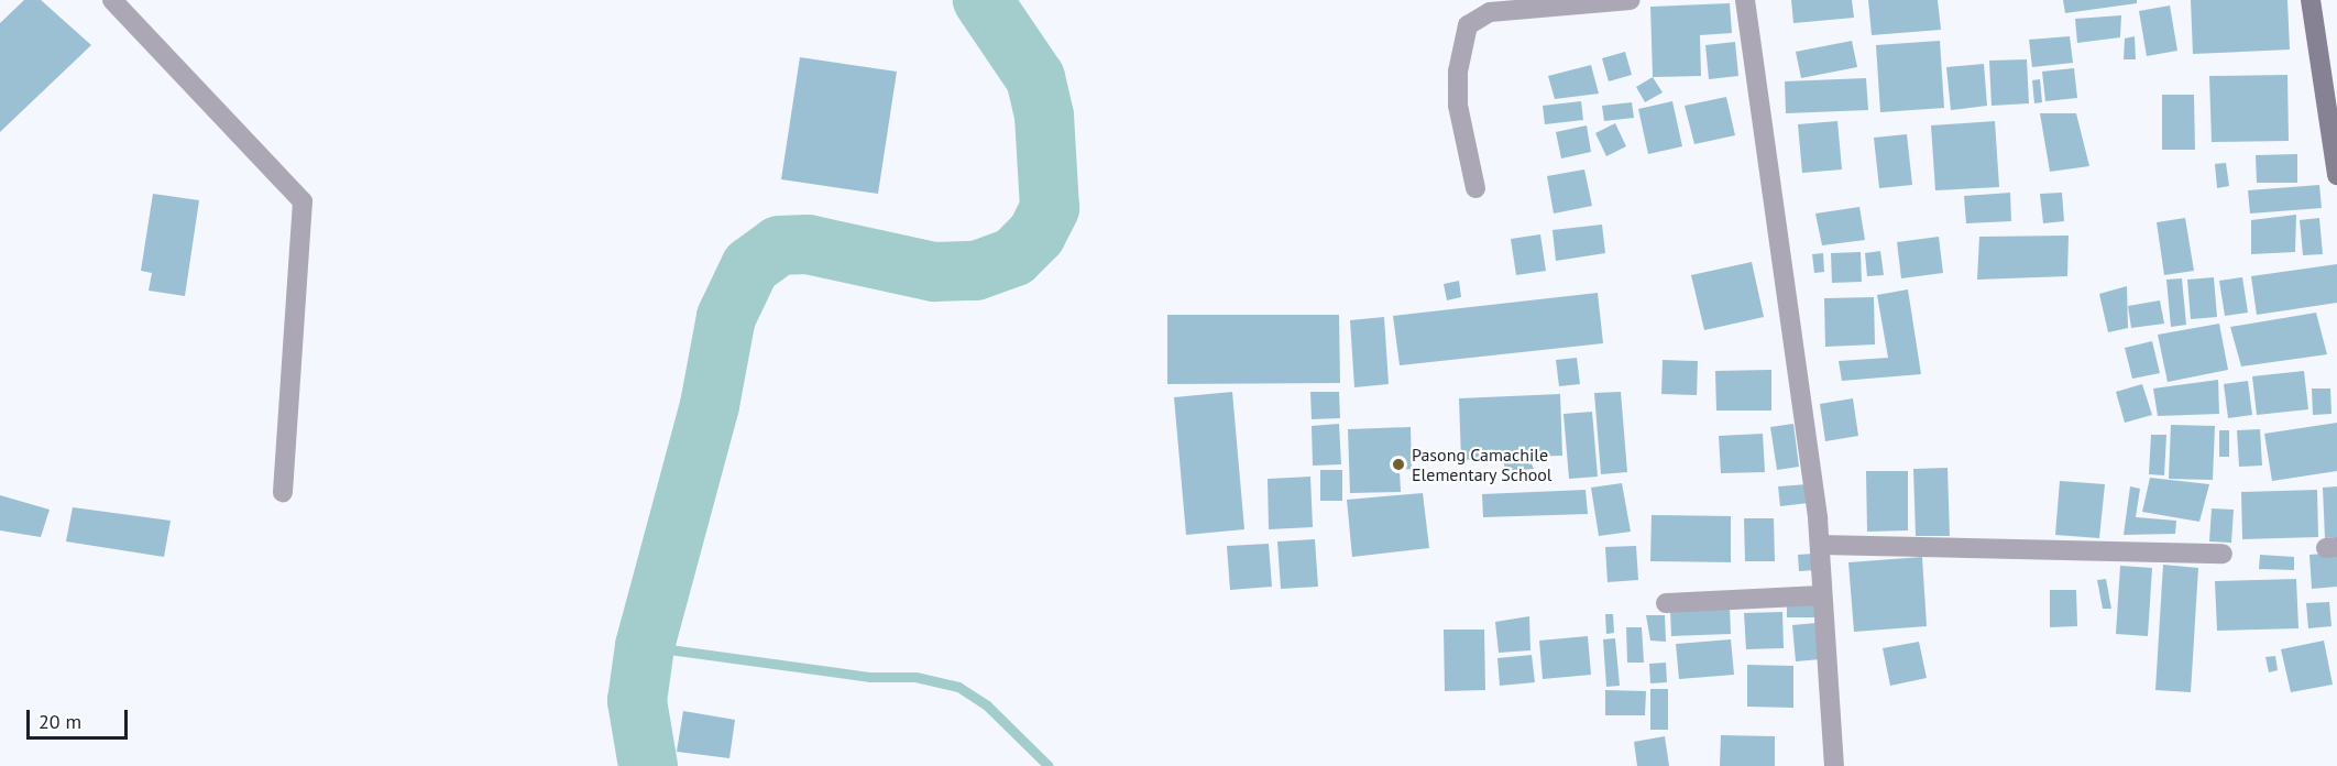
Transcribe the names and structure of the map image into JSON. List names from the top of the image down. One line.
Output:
{"places":["Pasong Camachile Elementary School"],"scale_bar":"20 m"}
